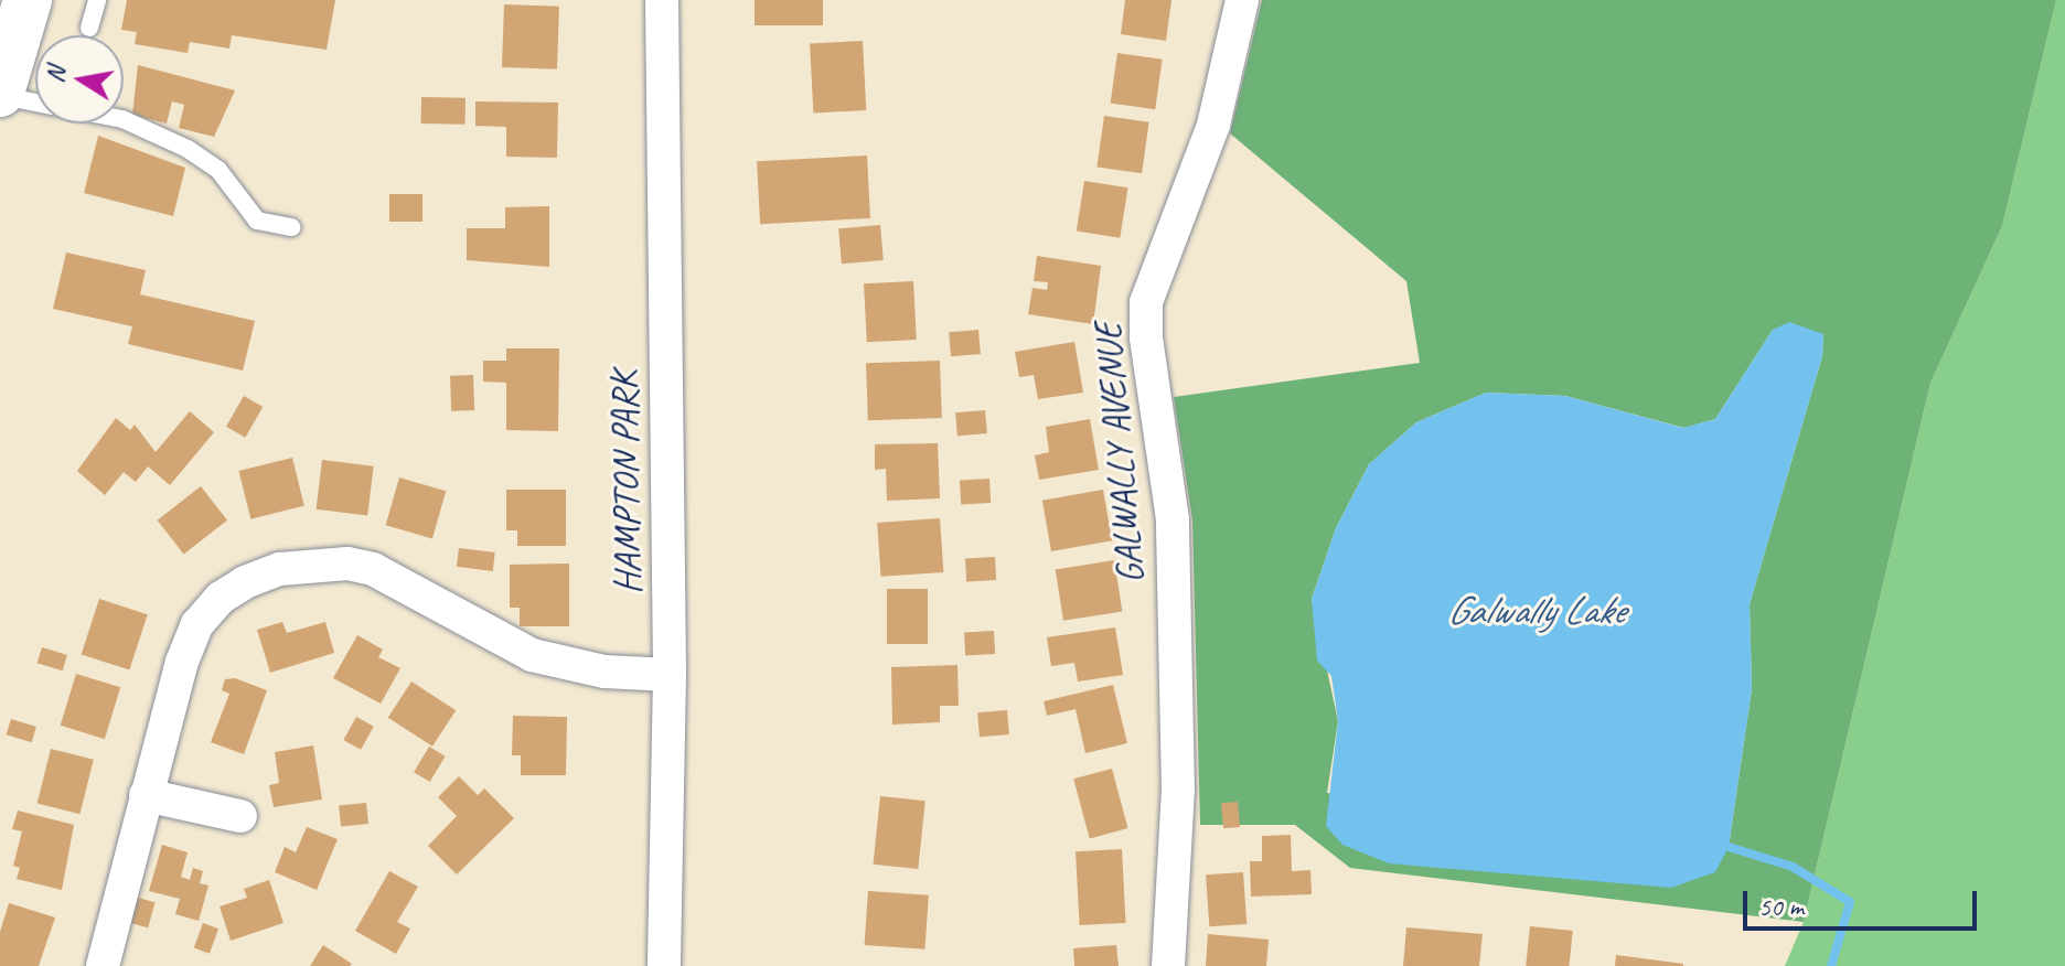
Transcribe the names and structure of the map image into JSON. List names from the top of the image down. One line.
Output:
{"streets":{"street":["GALWALLY AVENUE","HAMPTON PARK"]},"water":["Galwally Lake"],"scale_bar":"50 m","north":"left"}
